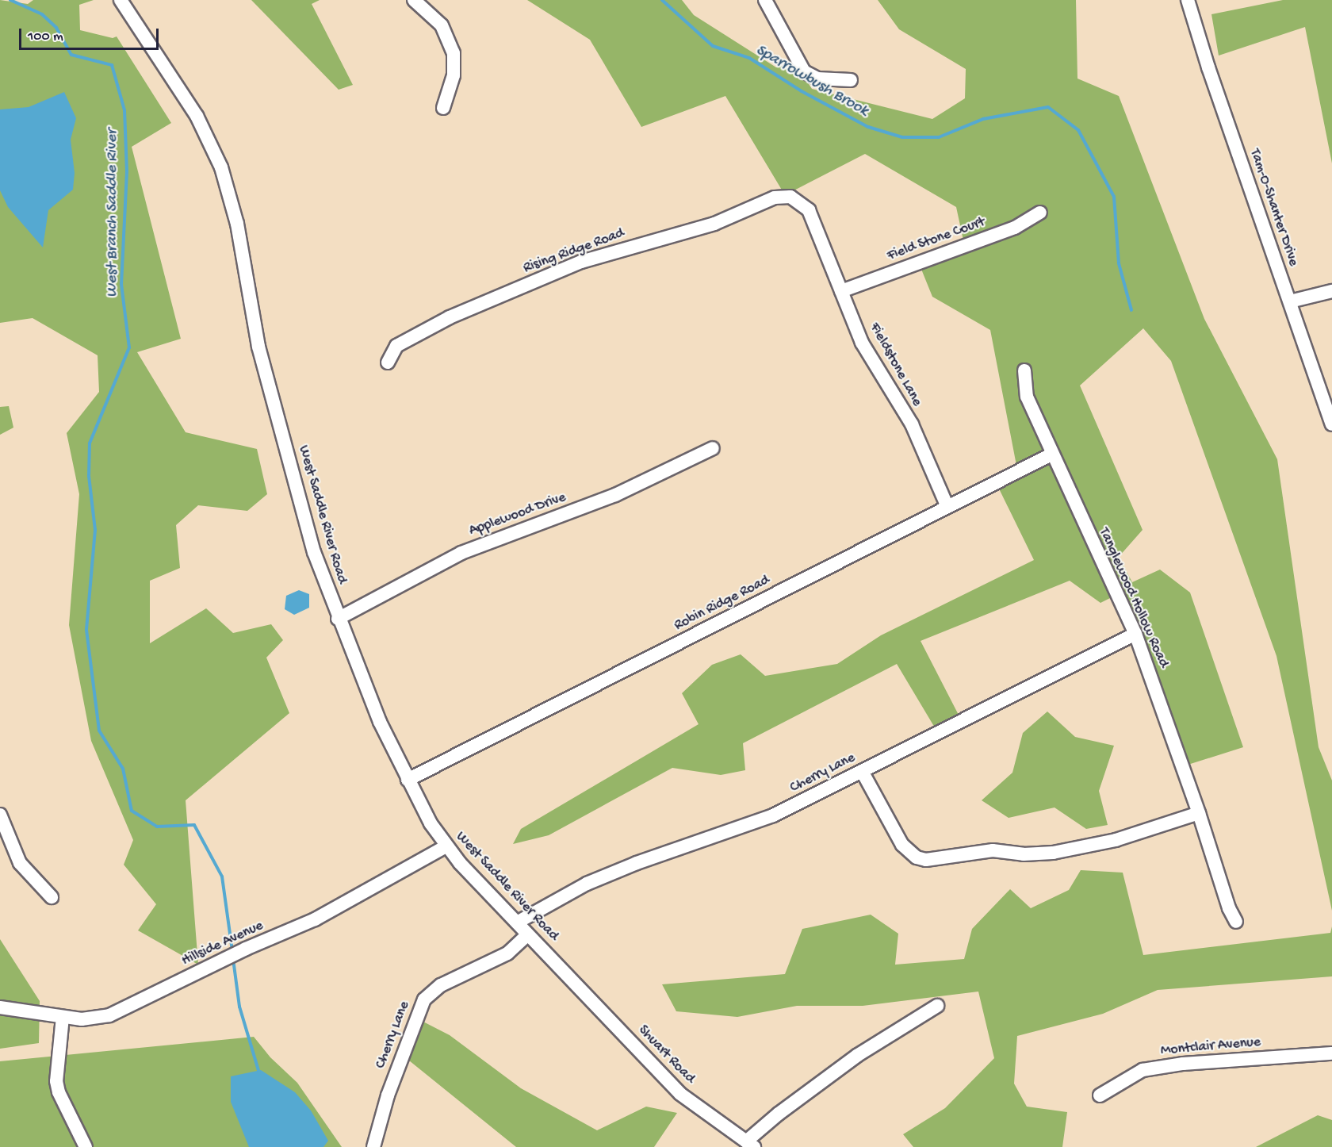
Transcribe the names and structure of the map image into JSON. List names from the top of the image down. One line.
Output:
{"streets":{"street":["Tam-O-Shanter Drive","Field Stone Court","Rising Ridge Road","Fieldstone Lane","West Saddle River Road","Applewood Drive","Tanglewood Hollow Road","Robin Ridge Road","Cherry Lane","Hillside Avenue","Montclair Avenue","Shuart Road"]},"crossings":[["Field Stone Court","Fieldstone Lane"],["Rising Ridge Road","Fieldstone Lane"],["Fieldstone Lane","Robin Ridge Road"],["West Saddle River Road","Applewood Drive"],["West Saddle River Road","Robin Ridge Road"],["West Saddle River Road","Cherry Lane"],["West Saddle River Road","Hillside Avenue"],["West Saddle River Road","Shuart Road"],["Tanglewood Hollow Road","Robin Ridge Road"],["Tanglewood Hollow Road","Cherry Lane"]],"water":["Sparrowbush Brook","West Branch Saddle River"],"scale_bar":"100 m"}
